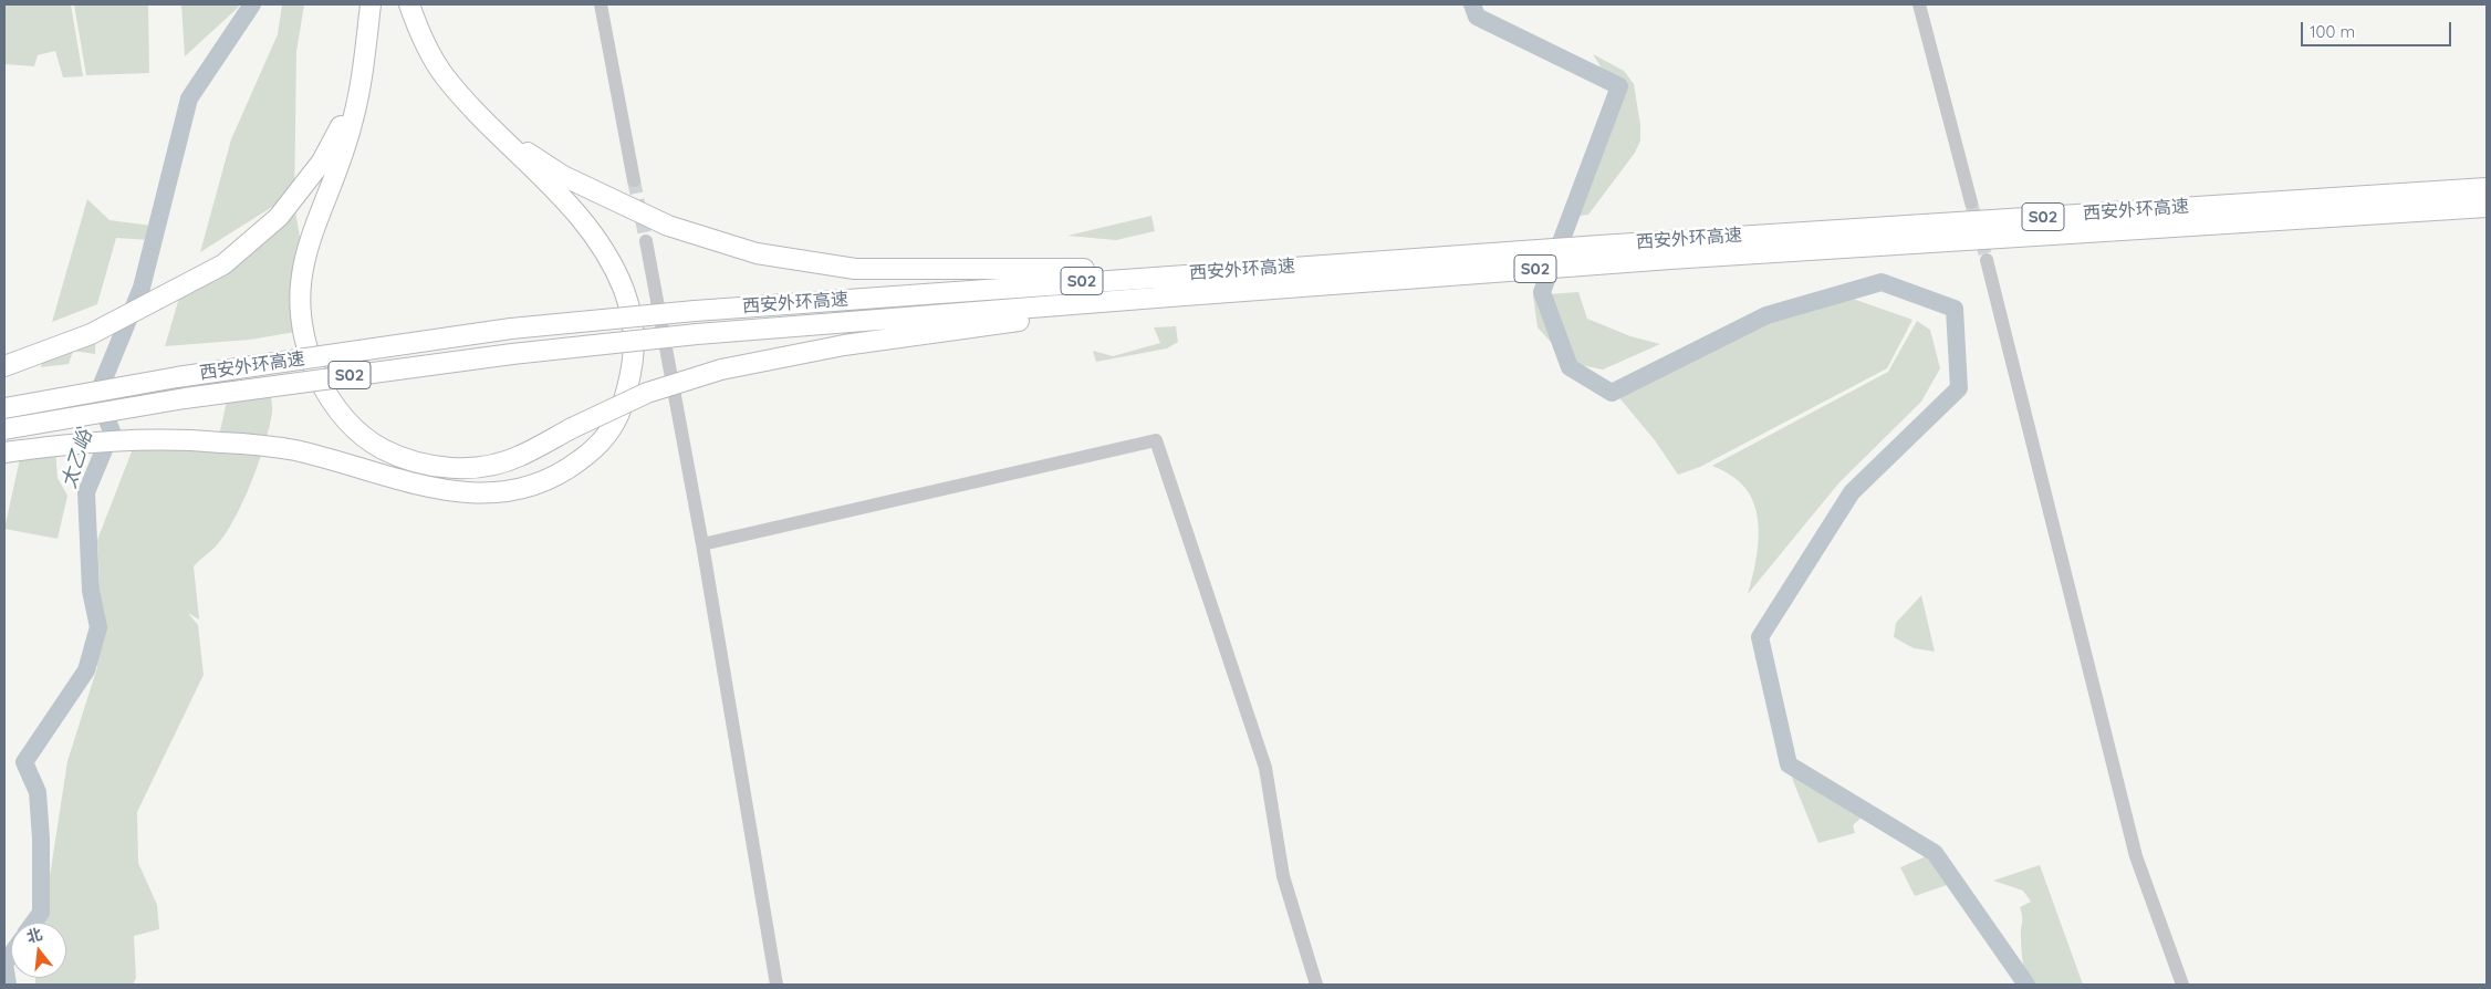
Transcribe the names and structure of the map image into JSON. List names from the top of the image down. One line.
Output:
{"streets":{"highway":["西安外环高速","S02"]},"water":["太乙峪"],"scale_bar":"100 m","north":"top"}
